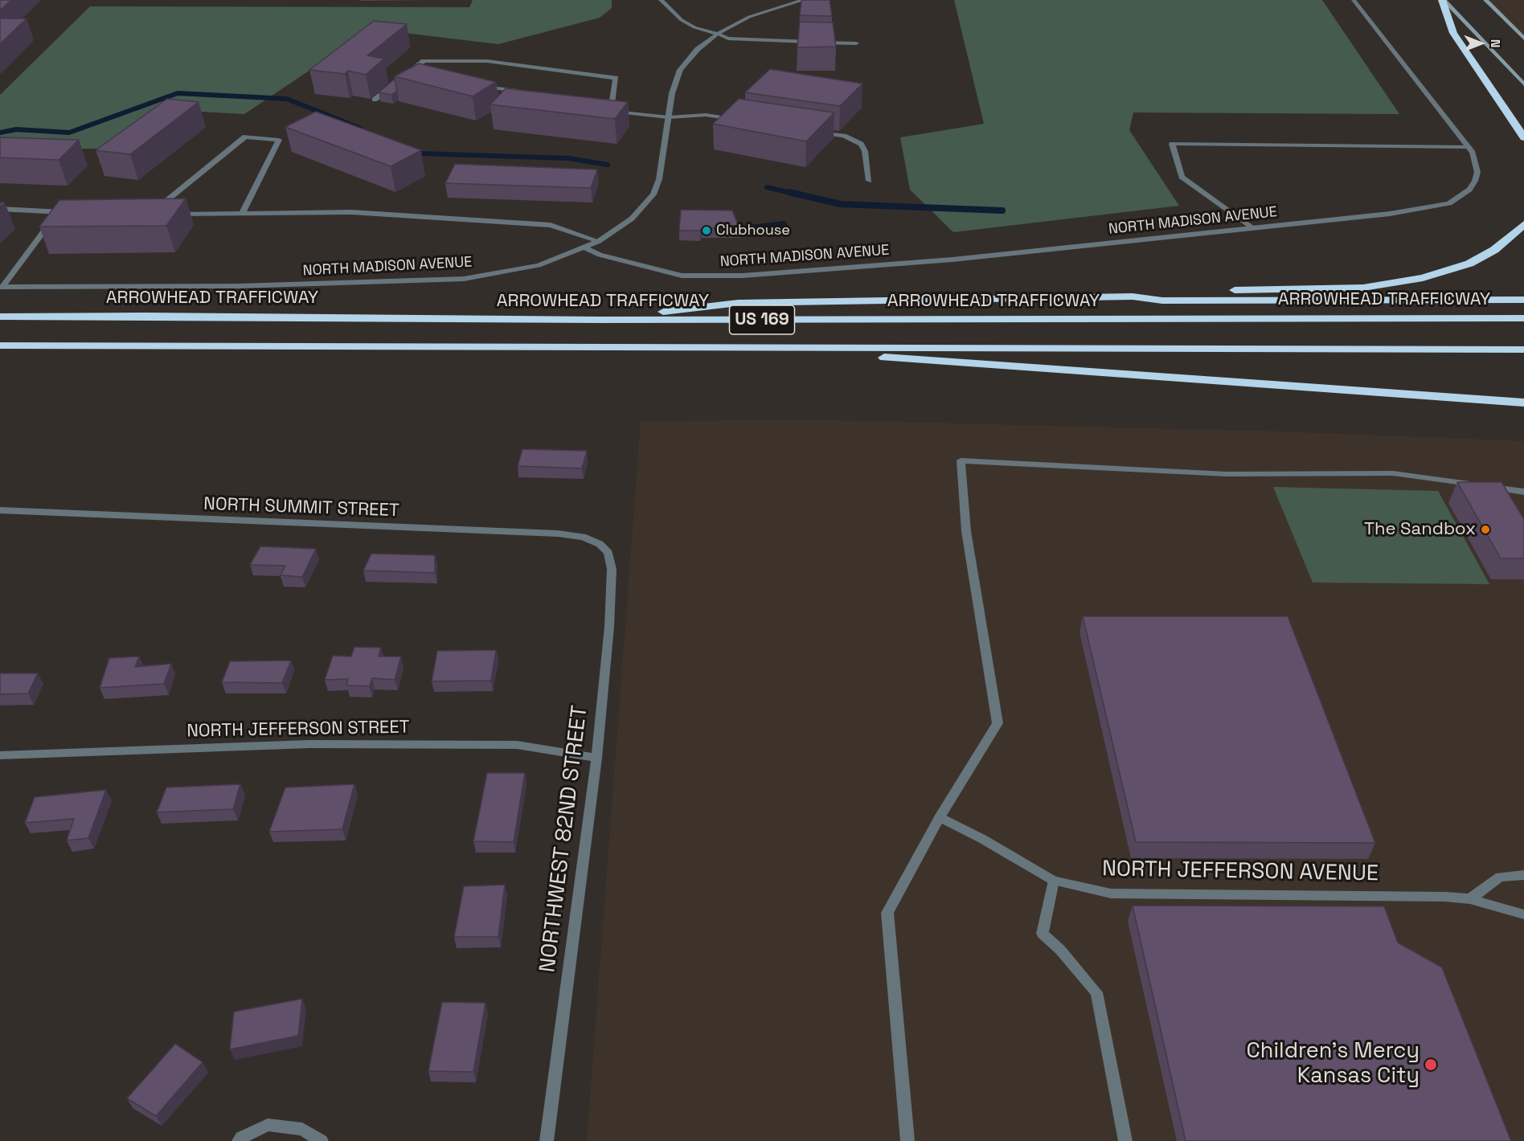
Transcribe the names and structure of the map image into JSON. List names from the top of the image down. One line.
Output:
{"streets":{"highway":["ARROWHEAD TRAFFICWAY","US 169"],"street":["NORTH MADISON AVENUE","NORTH SUMMIT STREET","NORTH JEFFERSON STREET","NORTHWEST 82ND STREET","NORTH JEFFERSON AVENUE"]},"crossings":[["NORTH SUMMIT STREET","NORTHWEST 82ND STREET"],["NORTH JEFFERSON STREET","NORTHWEST 82ND STREET"]],"places":["Clubhouse","The Sandbox","Children's Mercy Kansas City"],"north":"right"}
